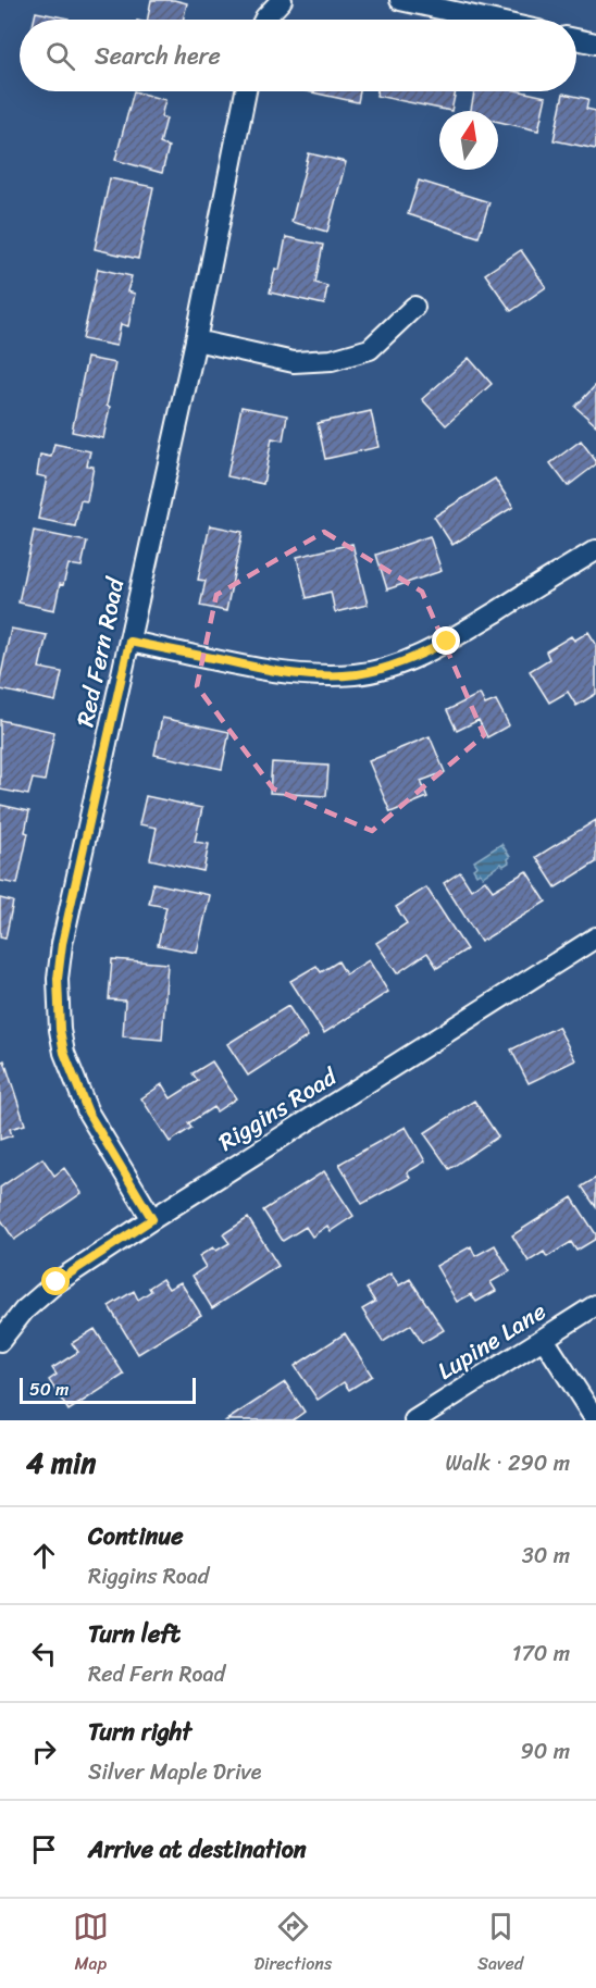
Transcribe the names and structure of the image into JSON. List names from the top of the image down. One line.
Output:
{"streets":{"street":["Red Fern Road","Riggins Road","Lupine Lane"]},"crossings":[["Red Fern Road","Riggins Road"]],"scale_bar":"50 m","north":"top","page":{"search":"Search here","scale":"50 m","heading":["4 min","Walk · 290 m"],"list":[["Continue","Riggins Road","30 m"],["Turn left","Red Fern Road","170 m"],["Turn right","Silver Maple Drive","90 m"],"Arrive at destination"],"nav":["Map","Directions","Saved"]}}
